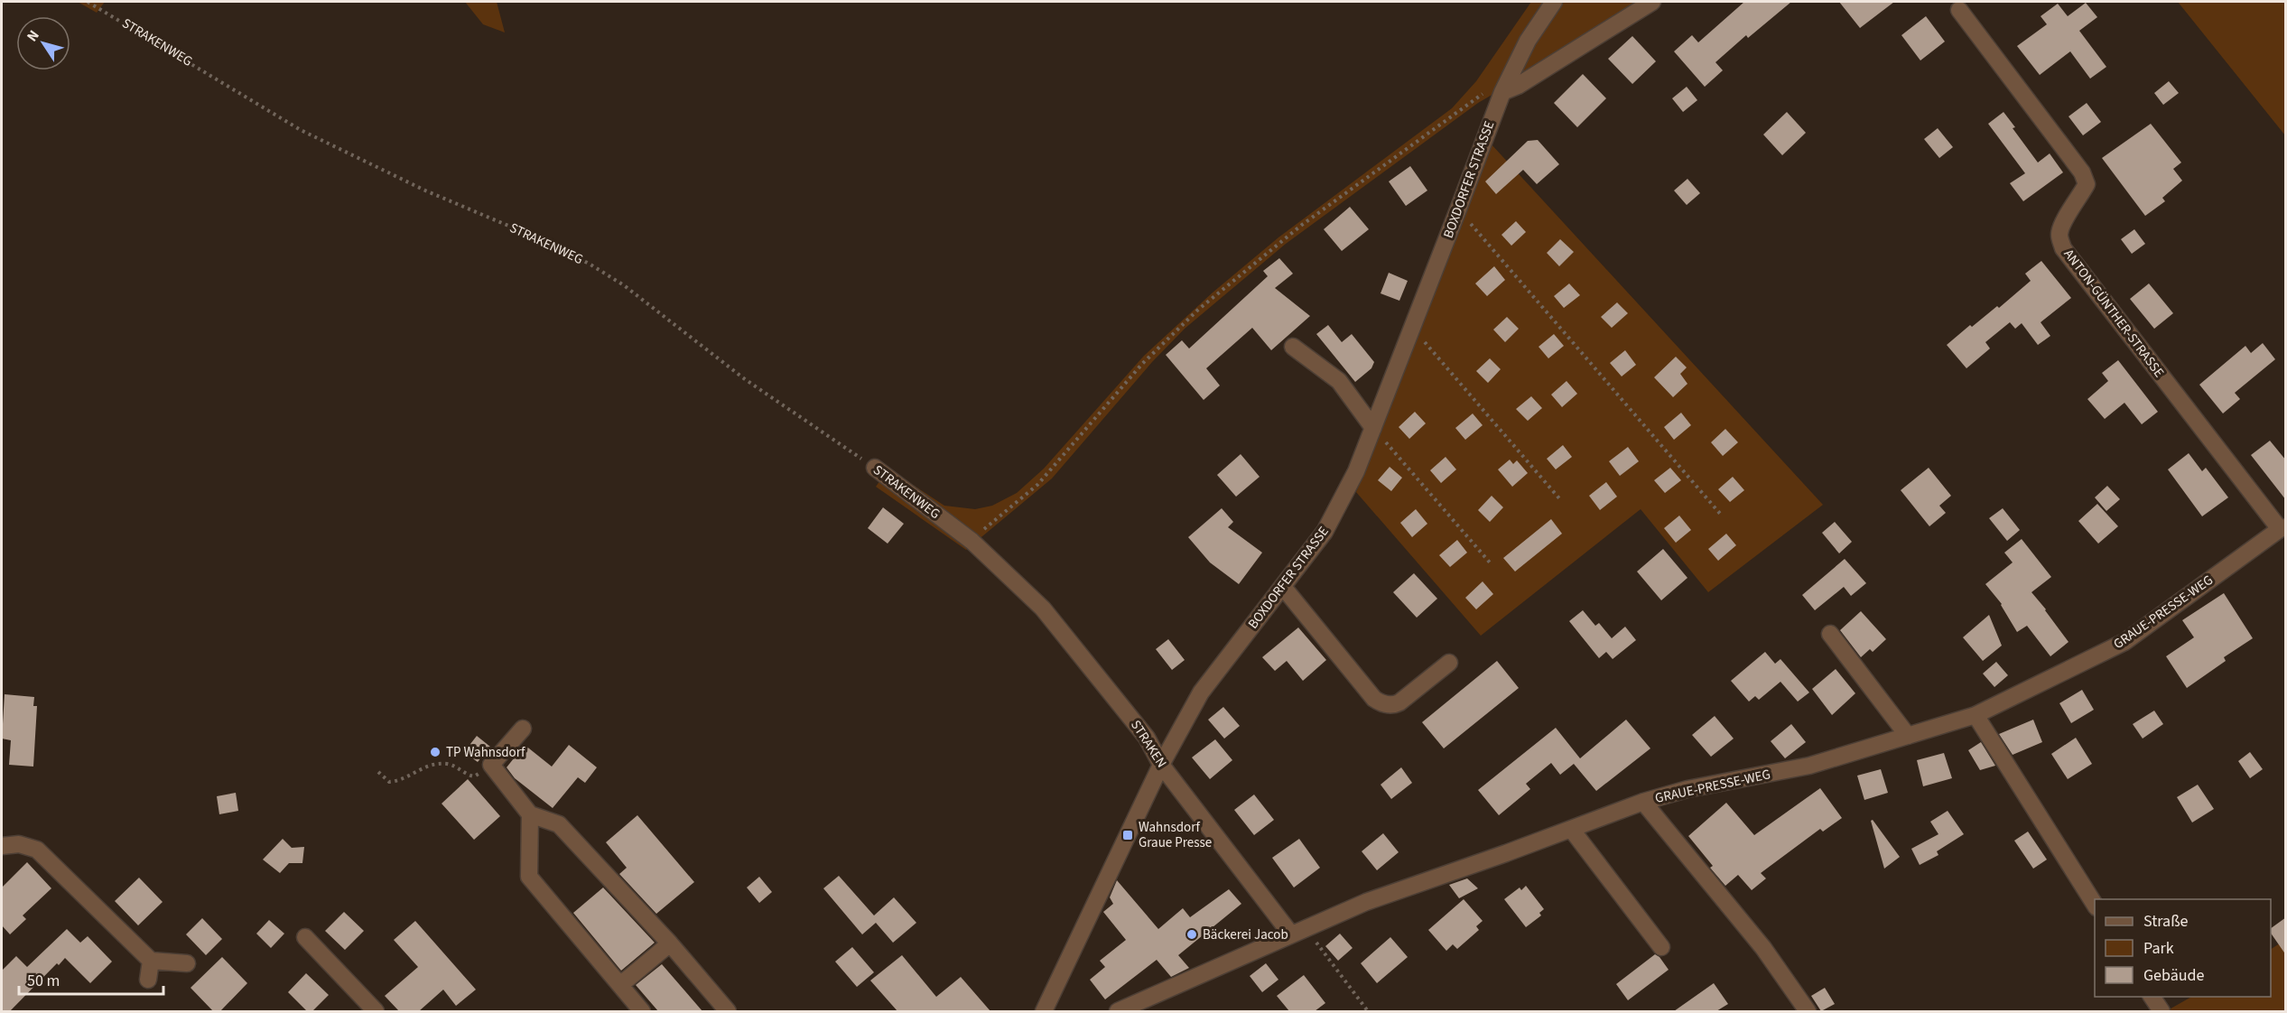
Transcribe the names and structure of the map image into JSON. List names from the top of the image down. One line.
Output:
{"streets":{"street":["STRAKENWEG","BOXDORFER STRASSE","ANTON-GÜNTHER-STRASSE","GRAUE-PRESSE-WEG","STRAKEN"]},"crossings":[["STRAKENWEG","STRAKEN"],["BOXDORFER STRASSE","STRAKEN"],["ANTON-GÜNTHER-STRASSE","GRAUE-PRESSE-WEG"],["GRAUE-PRESSE-WEG","STRAKEN"]],"places":{"other":["TP Wahnsdorf","Bäckerei Jacob"],"transit":["Wahnsdorf Graue Presse"]},"legend":["Straße","Park","Gebäude"],"scale_bar":"50 m","north":"top left"}
